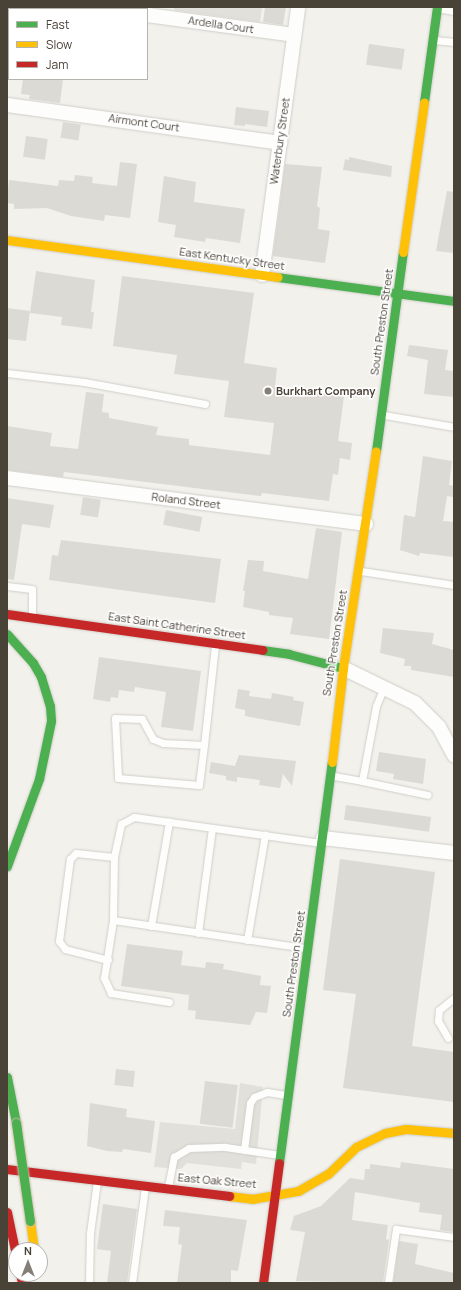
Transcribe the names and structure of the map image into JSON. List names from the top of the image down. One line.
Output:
{"streets":{"main road":["East Kentucky Street","South Preston Street","East Saint Catherine Street","East Oak Street"],"street":["Ardella Court","Airmont Court","Waterbury Street","Roland Street"]},"crossings":[["Ardella Court","Waterbury Street"],["Airmont Court","Waterbury Street"],["Waterbury Street","East Kentucky Street"],["East Kentucky Street","South Preston Street"],["South Preston Street","Roland Street"],["South Preston Street","East Saint Catherine Street"],["South Preston Street","East Oak Street"]],"places":["Burkhart Company"],"legend":["Fast","Slow","Jam"],"north":"top"}
